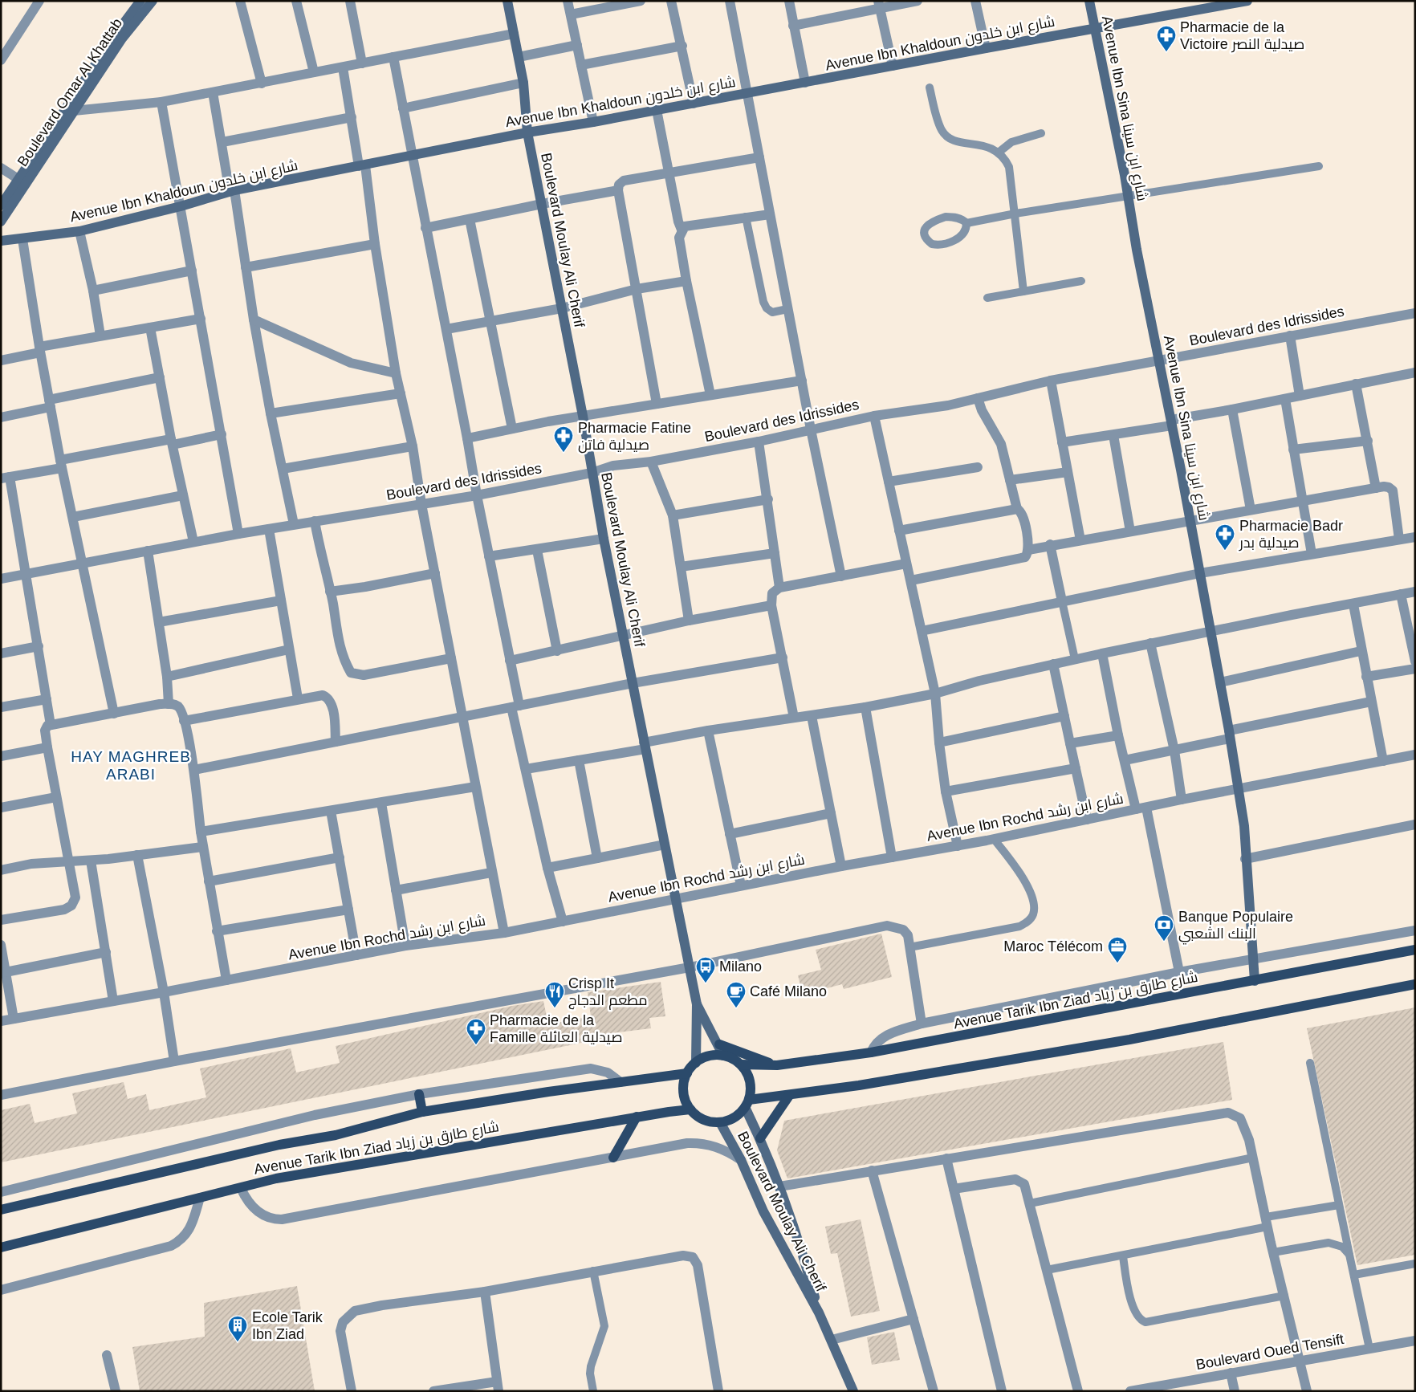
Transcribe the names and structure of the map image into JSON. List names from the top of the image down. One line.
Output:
{"streets":{"main road":["Avenue Tarik Ibn Ziad شارع طارق بن زياد"],"street":["Avenue Ibn Khaldoun شارع ابن خلدون","Boulevard Omar Al Khattab","Avenue Ibn Sina شارع ابن سينا","Boulevard Moulay Ali Cherif","Boulevard des Idrissides","Avenue Ibn Rochd شارع ابن رشد","Boulevard Oued Tensift"]},"crossings":[["Avenue Ibn Khaldoun شارع ابن خلدون","Avenue Ibn Sina شارع ابن سينا"],["Avenue Ibn Khaldoun شارع ابن خلدون","Boulevard Moulay Ali Cherif"],["Avenue Ibn Sina شارع ابن سينا","Boulevard des Idrissides"],["Avenue Ibn Sina شارع ابن سينا","Avenue Ibn Rochd شارع ابن رشد"],["Avenue Ibn Sina شارع ابن سينا","Avenue Tarik Ibn Ziad شارع طارق بن زياد"],["Boulevard Moulay Ali Cherif","Boulevard des Idrissides"],["Boulevard Moulay Ali Cherif","Avenue Ibn Rochd شارع ابن رشد"],["Boulevard Moulay Ali Cherif","Avenue Tarik Ibn Ziad شارع طارق بن زياد"]],"districts":["HAY MAGHREB ARABI"],"places":{"pharmacy":["Pharmacie de la Victoire صيدلية النصر","Pharmacie Fatine صيدلية فاتن","Pharmacie Badr صيدلية بدر","Pharmacie de la Famille صيدلية العائلة"],"bank":["Banque Populaire البنك الشعبي"],"office":["Maroc Télécom"],"bus stop":["Milano"],"restaurant":["Crisp It مطعم الدجاج"],"cafe":["Café Milano"],"building":["Ecole Tarik Ibn Ziad"]}}
